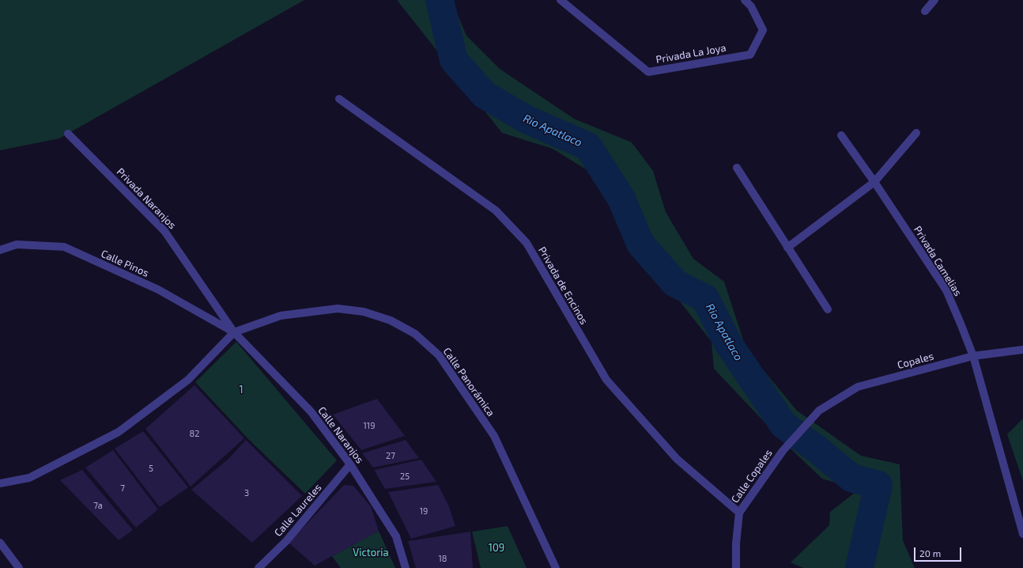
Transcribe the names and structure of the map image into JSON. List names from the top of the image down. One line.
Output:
{"streets":{"street":["Privada La Joya","Privada Naranjos","Privada Camelias","Calle Pinos","Privada de Encinos","Copales","Calle Panorámica","Calle Naranjos","Calle Copales","Calle Laureles"]},"crossings":[["Privada Naranjos","Calle Pinos"],["Privada Naranjos","Calle Panorámica"],["Privada Naranjos","Calle Naranjos"],["Privada Camelias","Copales"],["Calle Pinos","Calle Panorámica"],["Calle Pinos","Calle Naranjos"],["Privada de Encinos","Calle Copales"],["Copales","Calle Copales"],["Calle Panorámica","Calle Naranjos"],["Calle Naranjos","Calle Laureles"]],"water":["Rio Apatlaco"],"parks":["1","109","Victoria"],"house_numbers":["119","82","27","5","25","7","3","7a","19","18"],"scale_bar":"20 m"}
